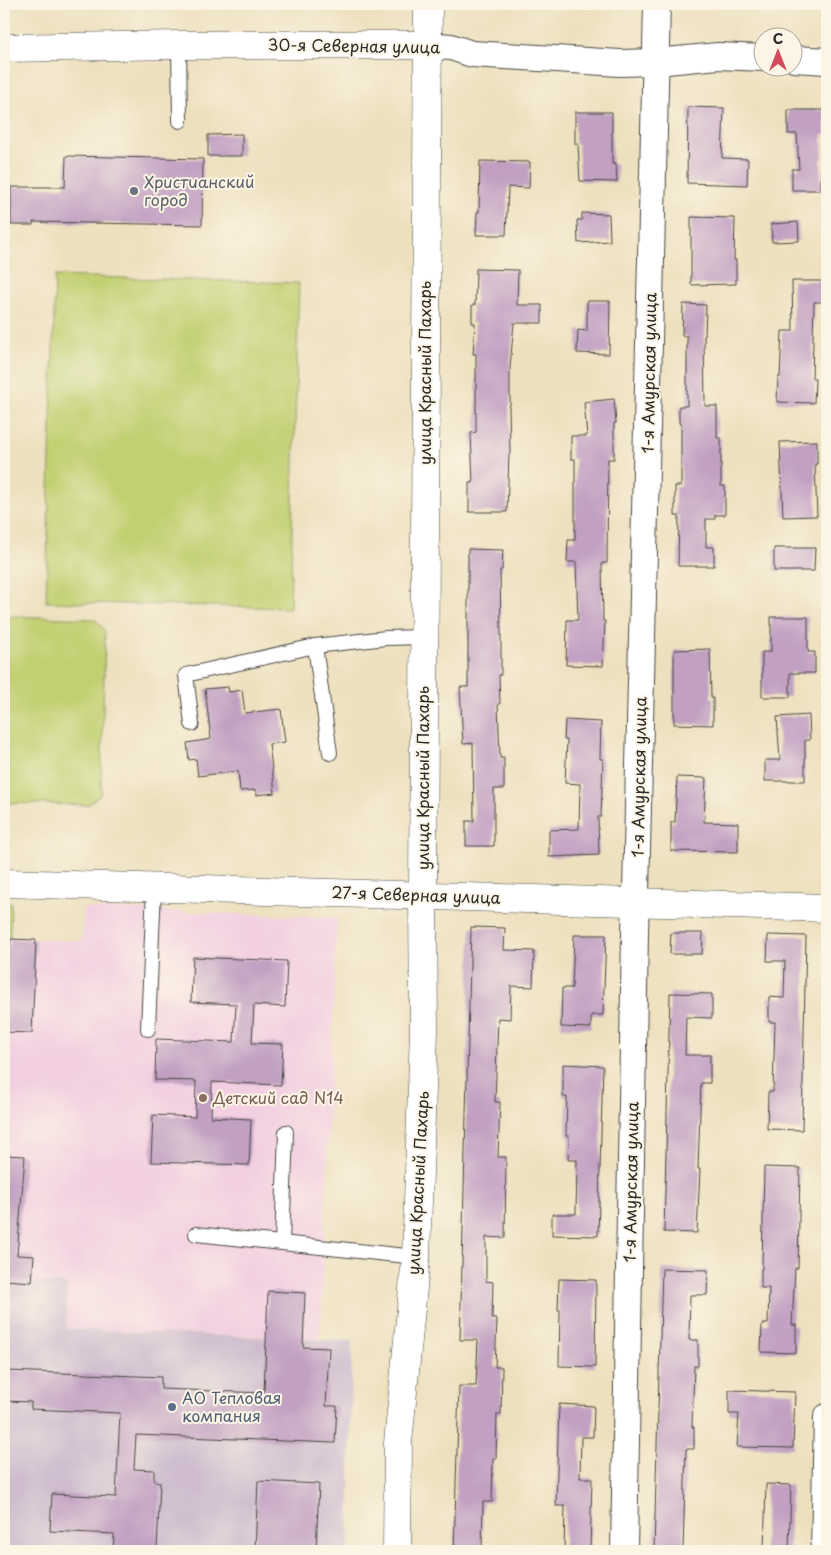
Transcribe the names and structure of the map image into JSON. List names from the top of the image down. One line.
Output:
{"streets":{"street":["30-я Северная улица","улица Красный Пахарь","1-я Амурская улица","27-я Северная улица"]},"crossings":[["30-я Северная улица","улица Красный Пахарь"],["30-я Северная улица","1-я Амурская улица"],["улица Красный Пахарь","27-я Северная улица"],["1-я Амурская улица","27-я Северная улица"]],"places":["Христианский город","Детский сад N14","АО Тепловая компания"],"north":"top"}
